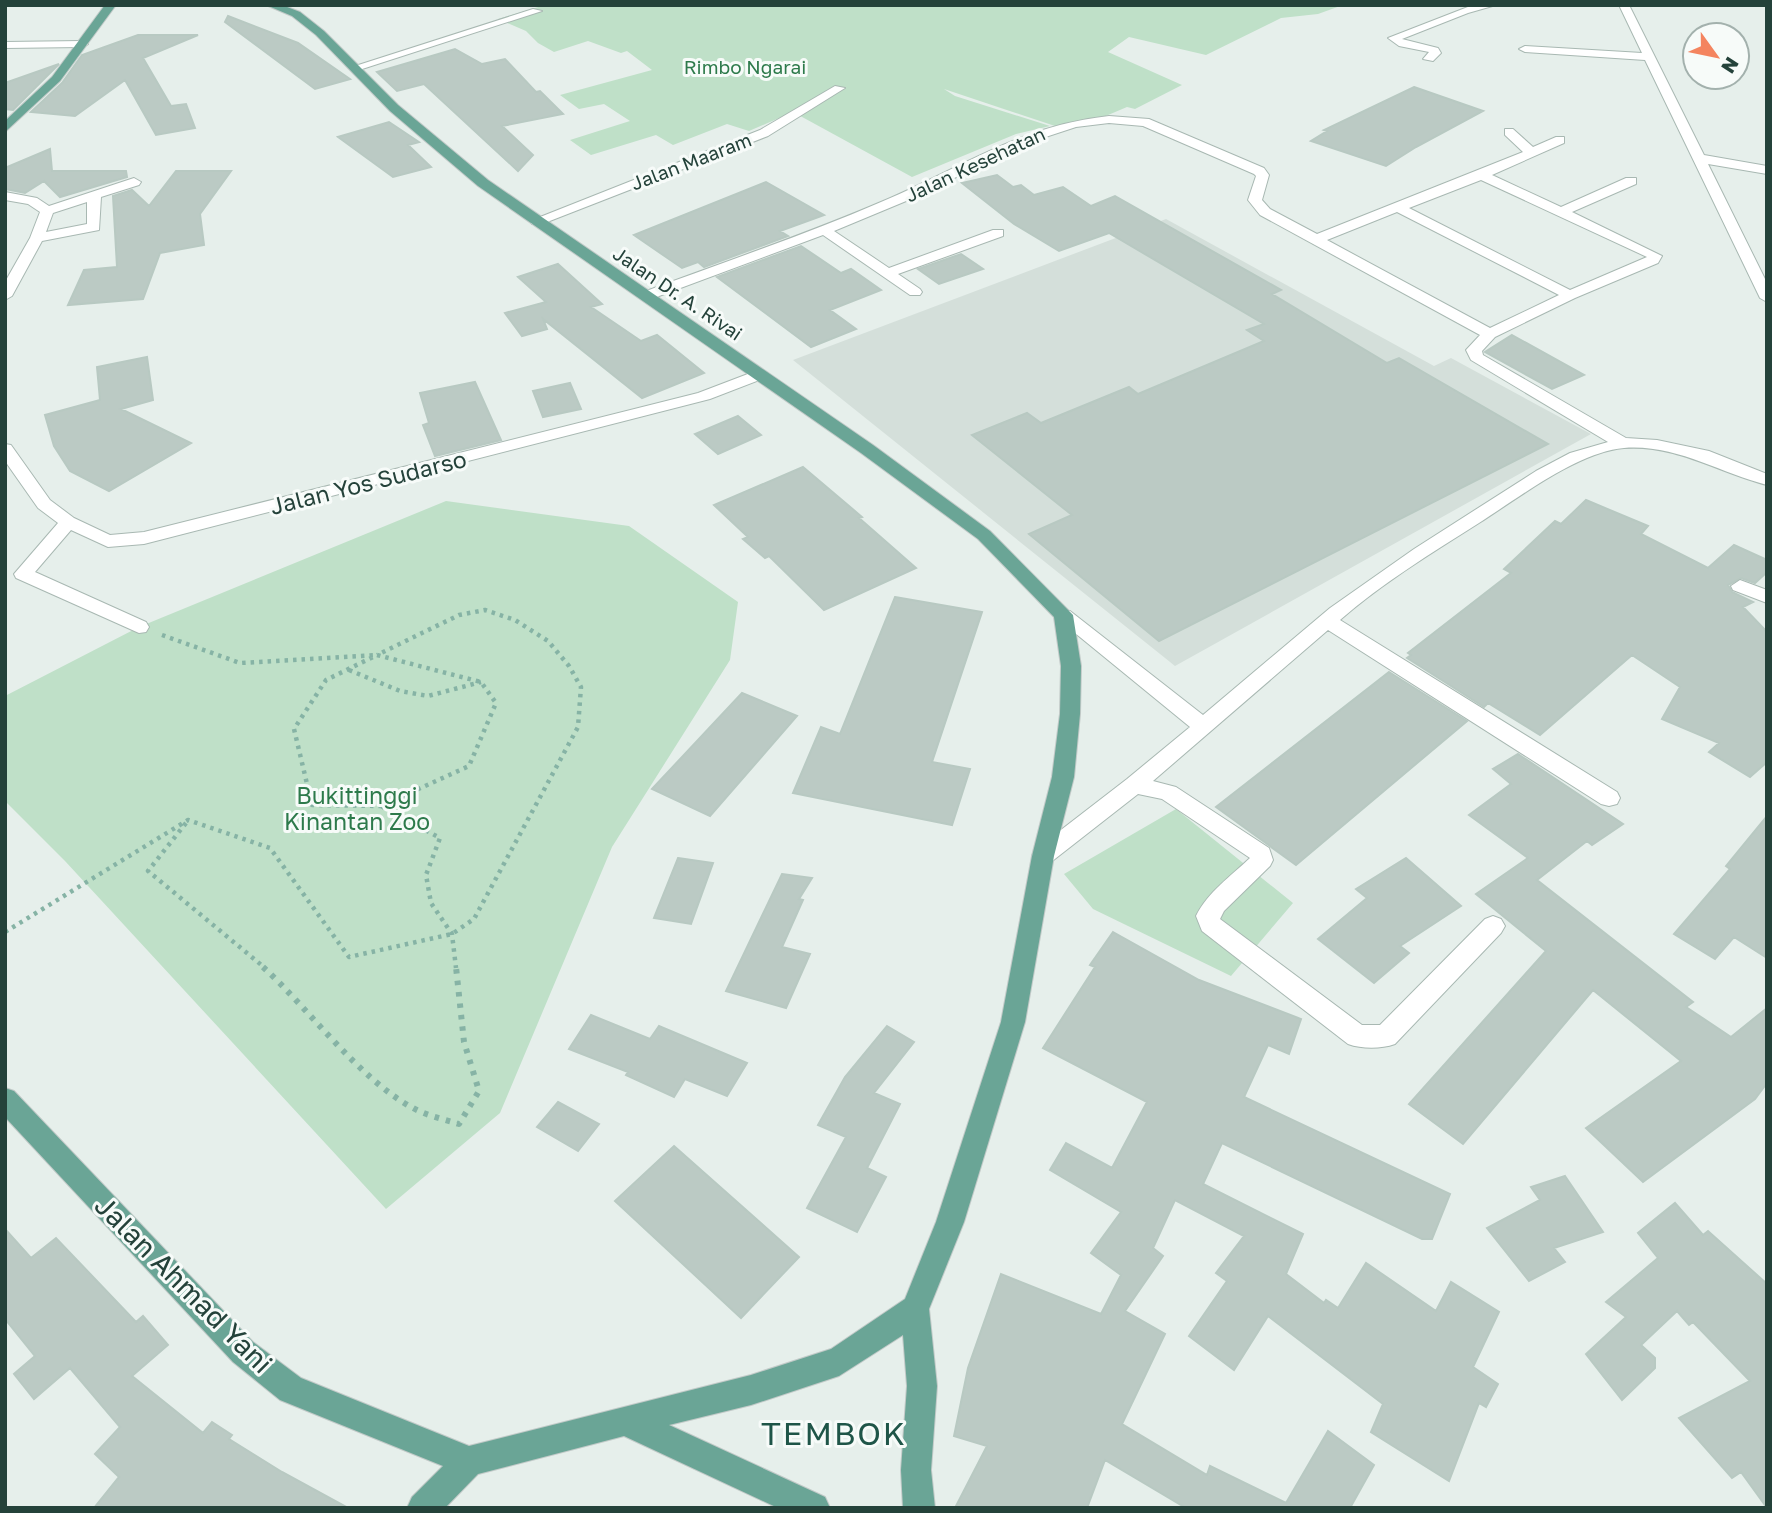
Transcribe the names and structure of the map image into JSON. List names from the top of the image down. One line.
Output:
{"streets":{"main road":["Jalan Dr. A. Rivai","Jalan Ahmad Yani"],"street":["Jalan Maaram","Jalan Kesehatan","Jalan Yos Sudarso"]},"crossings":[["Jalan Maaram","Jalan Dr. A. Rivai"],["Jalan Kesehatan","Jalan Dr. A. Rivai"],["Jalan Dr. A. Rivai","Jalan Yos Sudarso"]],"districts":["TEMBOK"],"parks":["Rimbo Ngarai","Bukittinggi Kinantan Zoo"],"north":"bottom right"}
